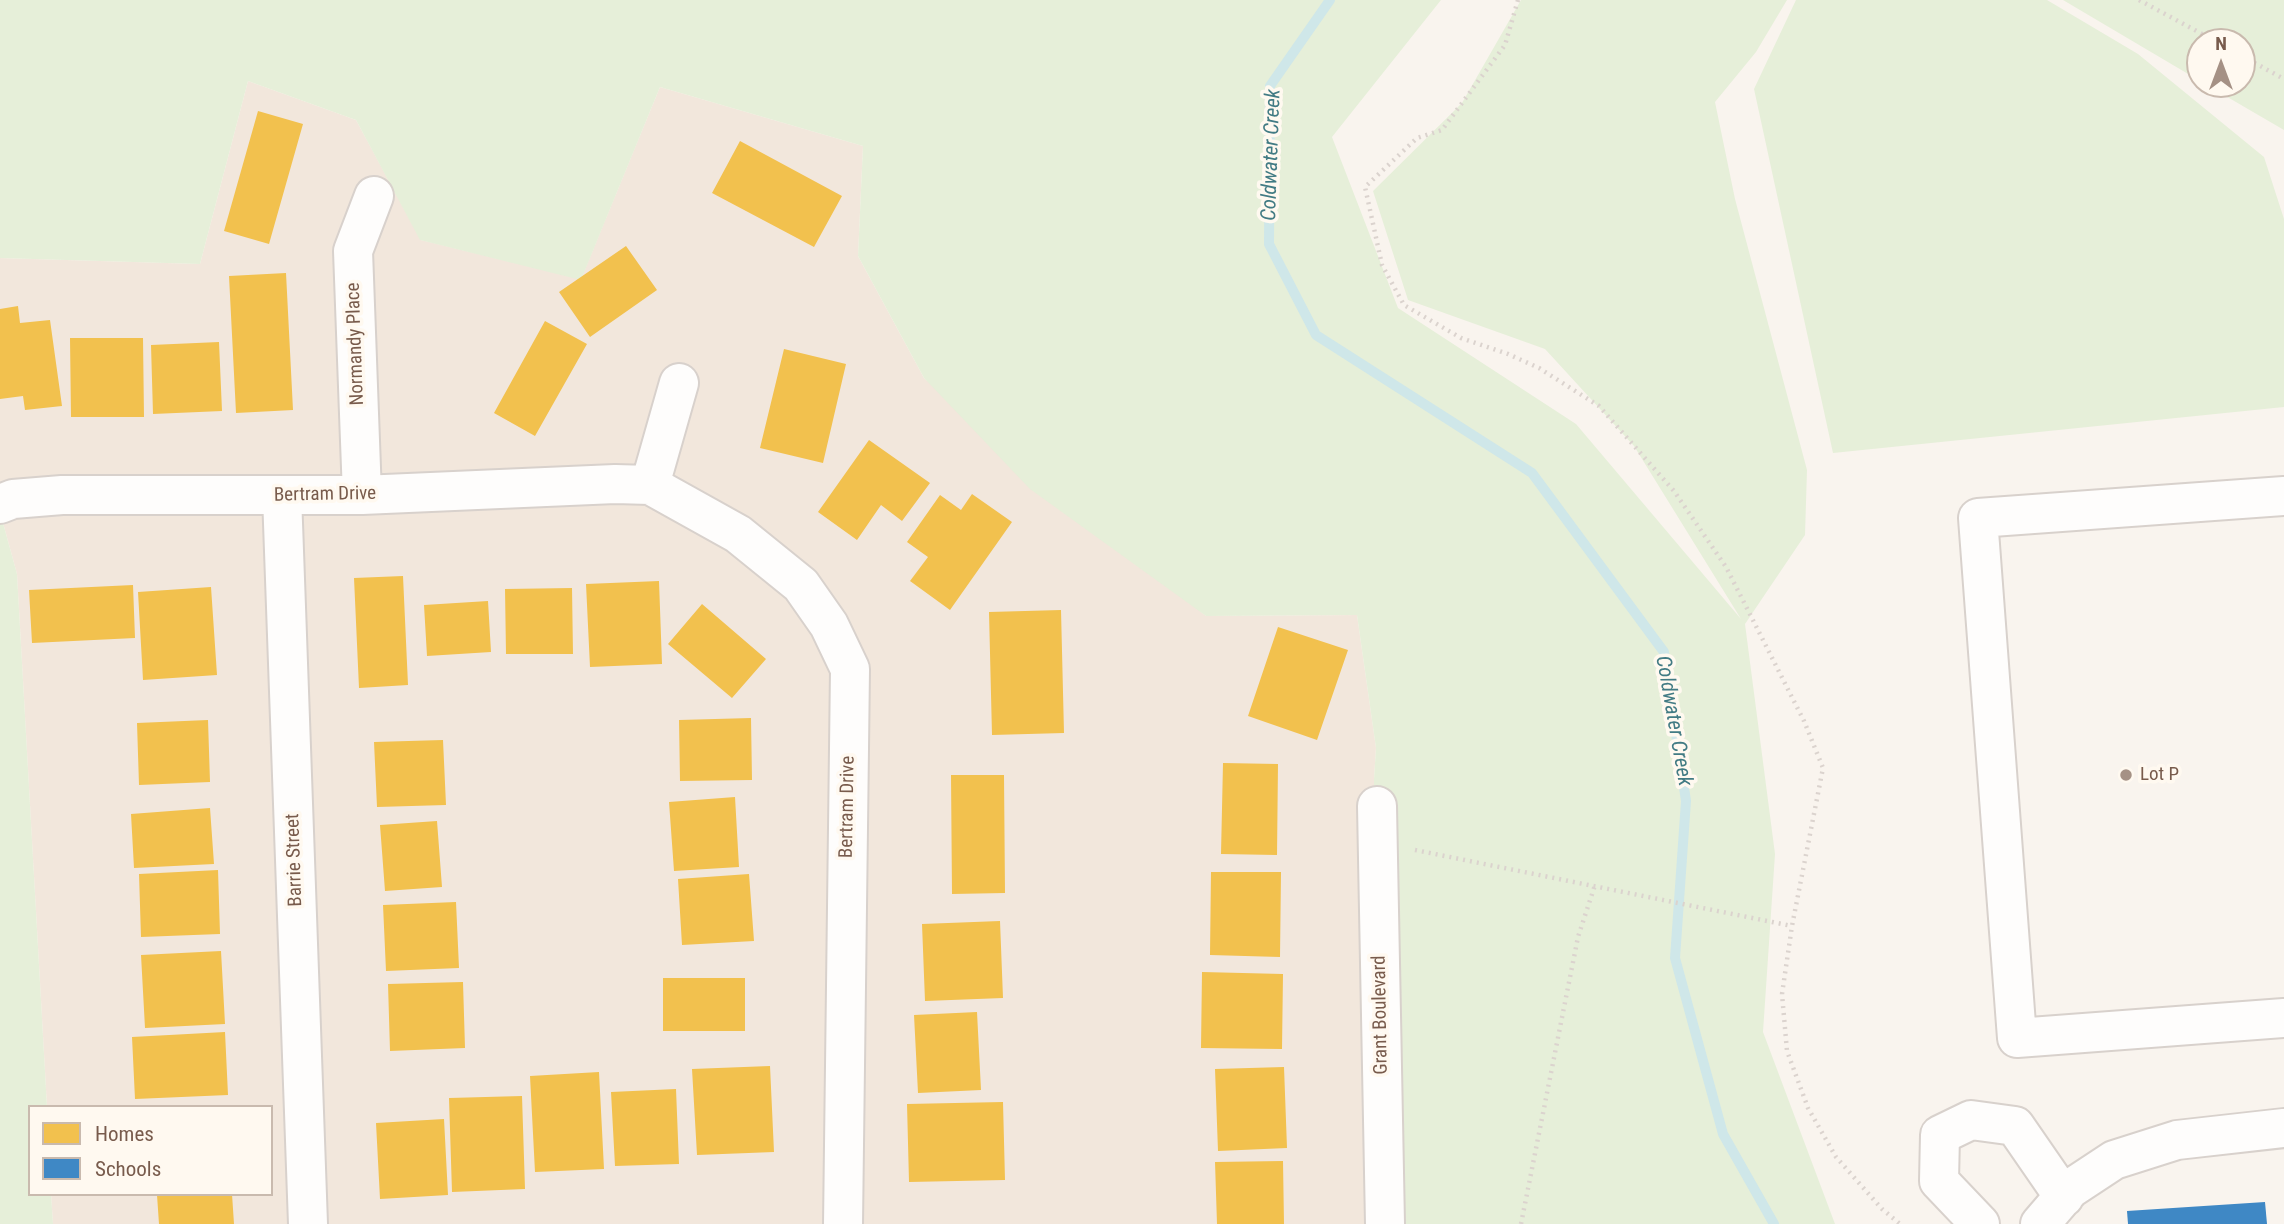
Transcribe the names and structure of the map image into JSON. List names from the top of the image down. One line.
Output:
{"streets":{"street":["Normandy Place","Bertram Drive","Barrie Street","Grant Boulevard"]},"crossings":[["Normandy Place","Bertram Drive"],["Bertram Drive","Barrie Street"]],"water":["Coldwater Creek"],"places":["Lot P"],"legend":["Homes","Schools"],"north":"top"}
